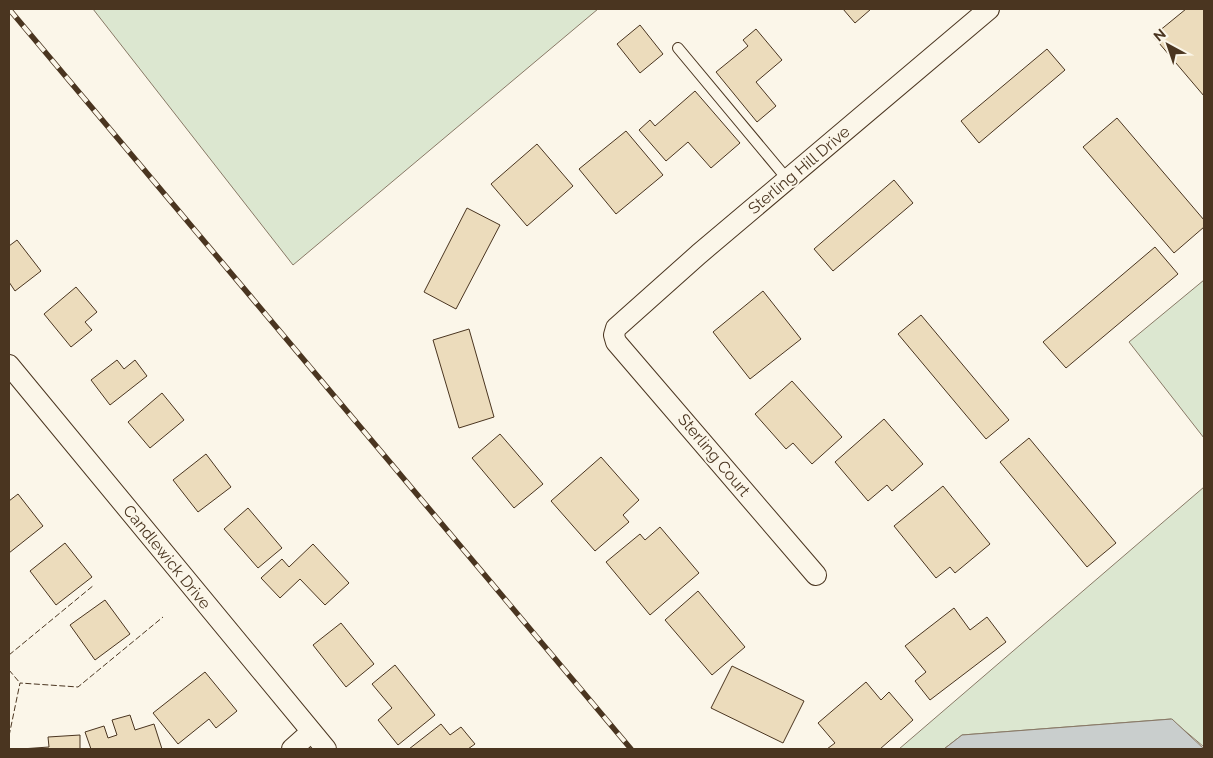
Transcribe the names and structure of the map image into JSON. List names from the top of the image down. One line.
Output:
{"streets":{"street":["Sterling Hill Drive","Sterling Court","Candlewick Drive"]},"crossings":[["Sterling Hill Drive","Sterling Court"]],"north":"top left"}
